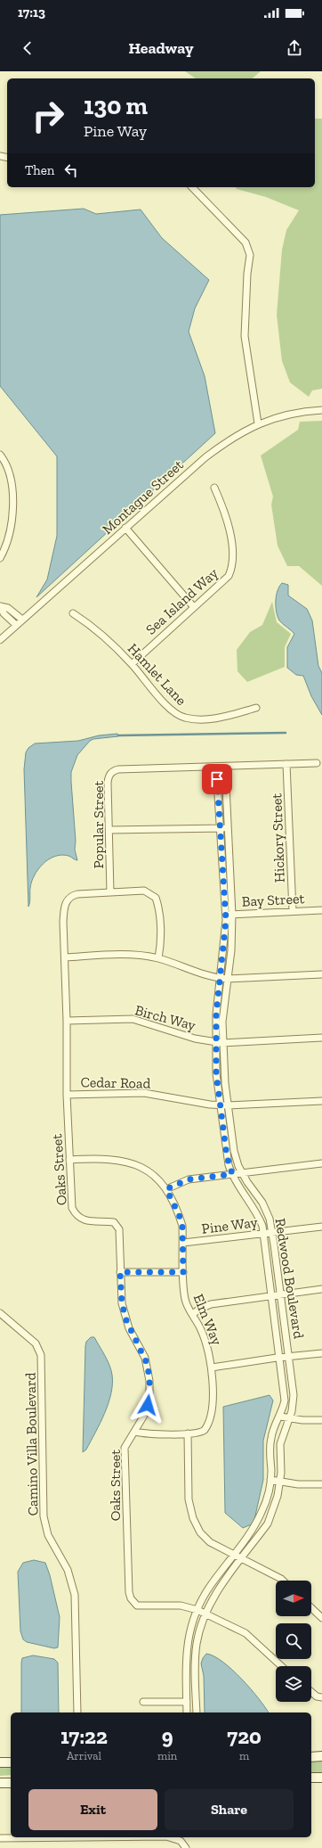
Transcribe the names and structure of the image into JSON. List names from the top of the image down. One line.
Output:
{"streets":{"street":["Montague Street","Sea Island Way","Hamlet Lane","Popular Street","Hickory Street","Bay Street","Birch Way","Cedar Road","Oaks Street","Pine Way","Redwood Boulevard","Elm Way","Camino Villa Boulevard"]},"crossings":[["Sea Island Way","Hamlet Lane"],["Popular Street","Hickory Street"],["Popular Street","Oaks Street"],["Popular Street","Redwood Boulevard"],["Hickory Street","Bay Street"],["Bay Street","Redwood Boulevard"],["Birch Way","Oaks Street"],["Birch Way","Redwood Boulevard"],["Cedar Road","Oaks Street"],["Cedar Road","Redwood Boulevard"],["Oaks Street","Redwood Boulevard"],["Oaks Street","Elm Way"],["Pine Way","Redwood Boulevard"],["Pine Way","Elm Way"]],"north":"right","page":{"status":"17:13","header":"Headway","turn":["130 m","Pine Way"],"then":"Then","eta":["17:22","Arrival","9","min","720","m"],"buttons":["Exit","Share"]}}
